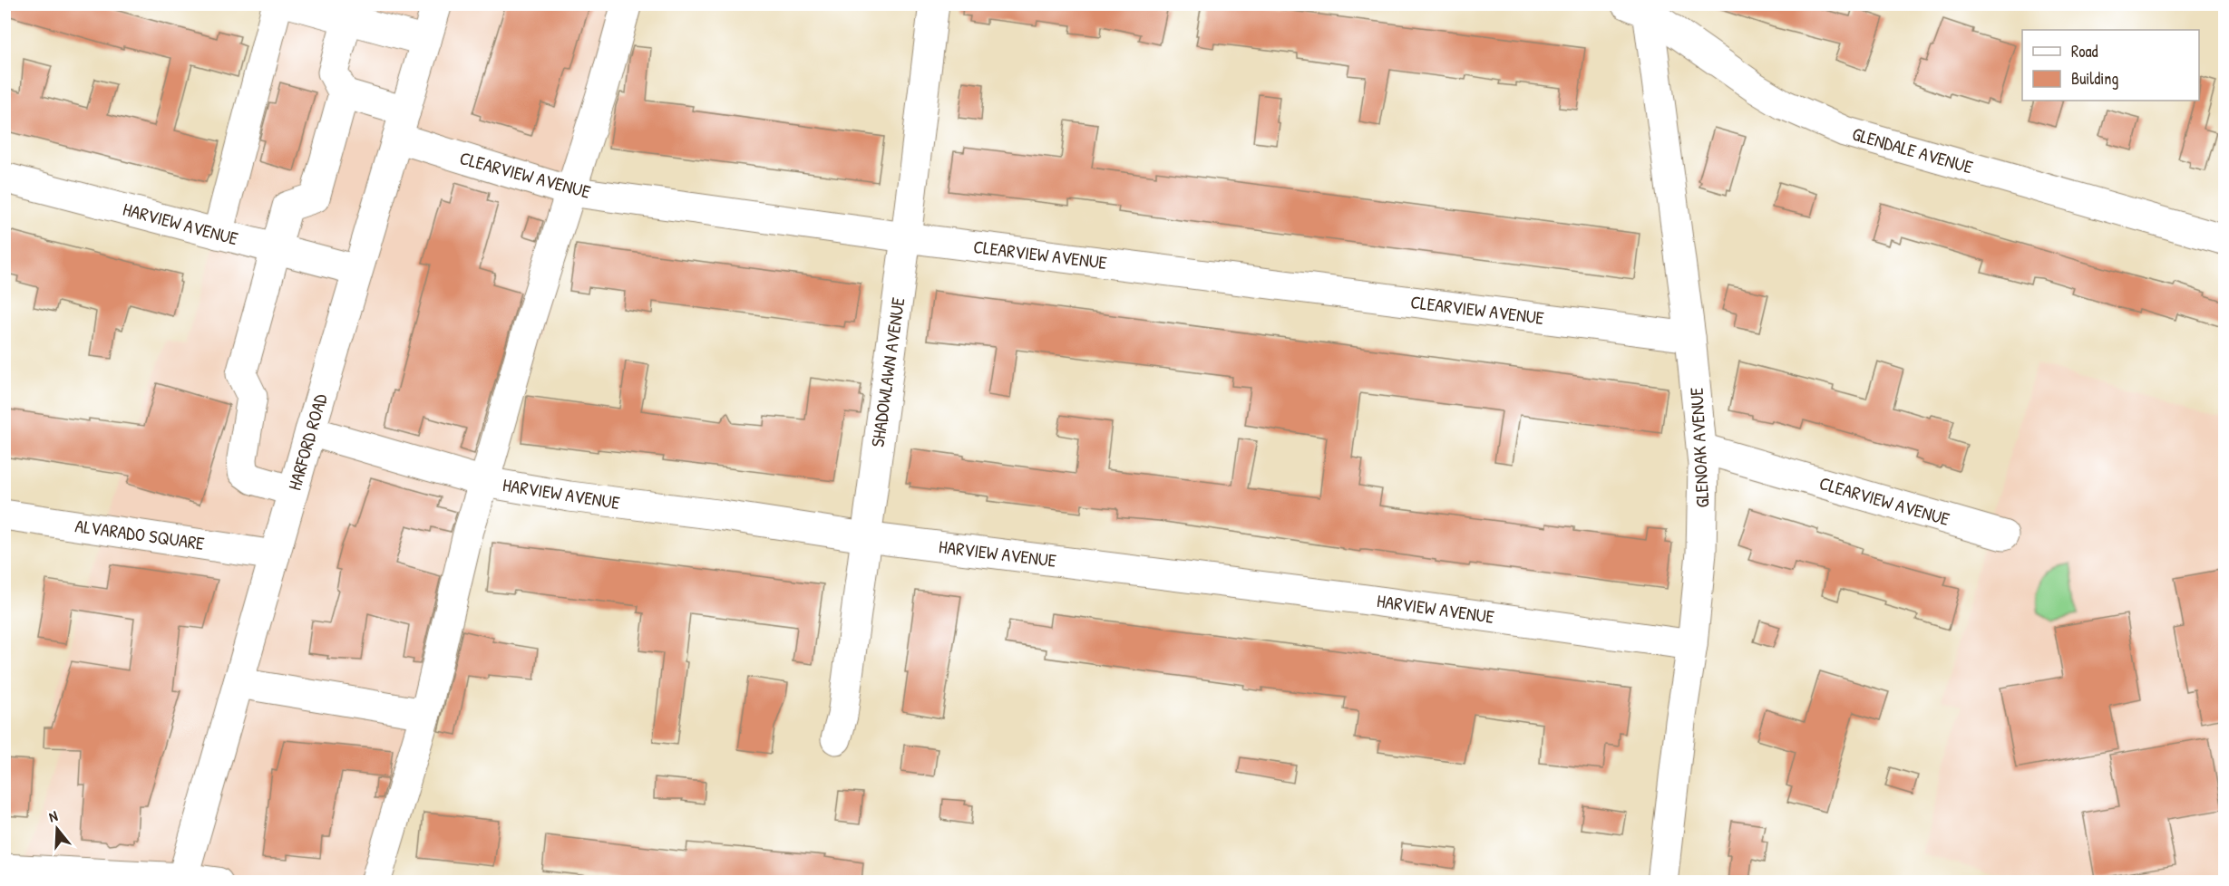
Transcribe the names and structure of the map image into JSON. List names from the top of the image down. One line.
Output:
{"streets":{"street":["GLENDALE AVENUE","CLEARVIEW AVENUE","HARVIEW AVENUE","SHADOWLAWN AVENUE","HARFORD ROAD","GLENOAK AVENUE","ALVARADO SQUARE"]},"crossings":[["GLENDALE AVENUE","GLENOAK AVENUE"],["CLEARVIEW AVENUE","SHADOWLAWN AVENUE"],["CLEARVIEW AVENUE","HARFORD ROAD"],["CLEARVIEW AVENUE","GLENOAK AVENUE"],["HARVIEW AVENUE","SHADOWLAWN AVENUE"],["HARVIEW AVENUE","HARFORD ROAD"],["HARVIEW AVENUE","GLENOAK AVENUE"],["HARFORD ROAD","ALVARADO SQUARE"]],"legend":["Road","Building"],"north":"top"}
